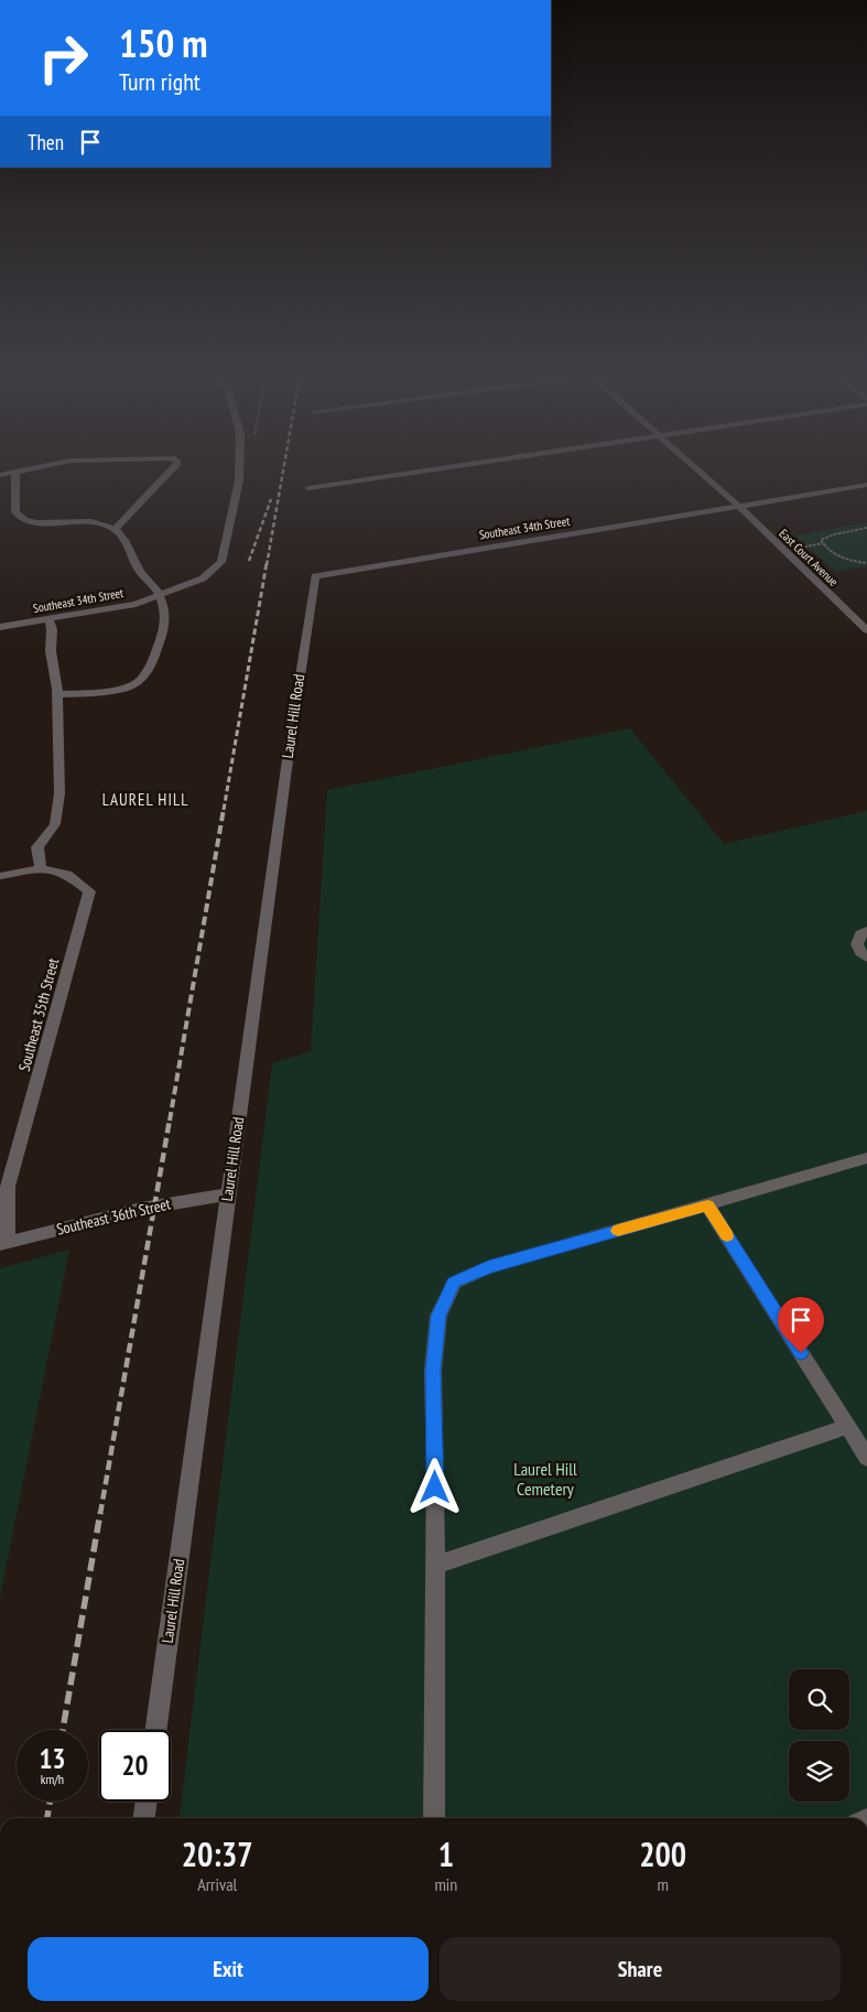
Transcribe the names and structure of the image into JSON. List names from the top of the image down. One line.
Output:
{"streets":{"street":["Southeast 34th Street","East Court Avenue","Laurel Hill Road","Southeast 35th Street","Southeast 36th Street"]},"crossings":[["Southeast 34th Street","East Court Avenue"],["Southeast 34th Street","Laurel Hill Road"],["Laurel Hill Road","Southeast 36th Street"],["Southeast 35th Street","Southeast 36th Street"]],"districts":["LAUREL HILL"],"parks":["Laurel Hill Cemetery"],"page":{"turn":["150 m","Turn right"],"then":"Then","speed":"13 km/h","limit":"20","eta":["20:37","Arrival","1","min","200","m"],"buttons":["Exit","Share"]}}
